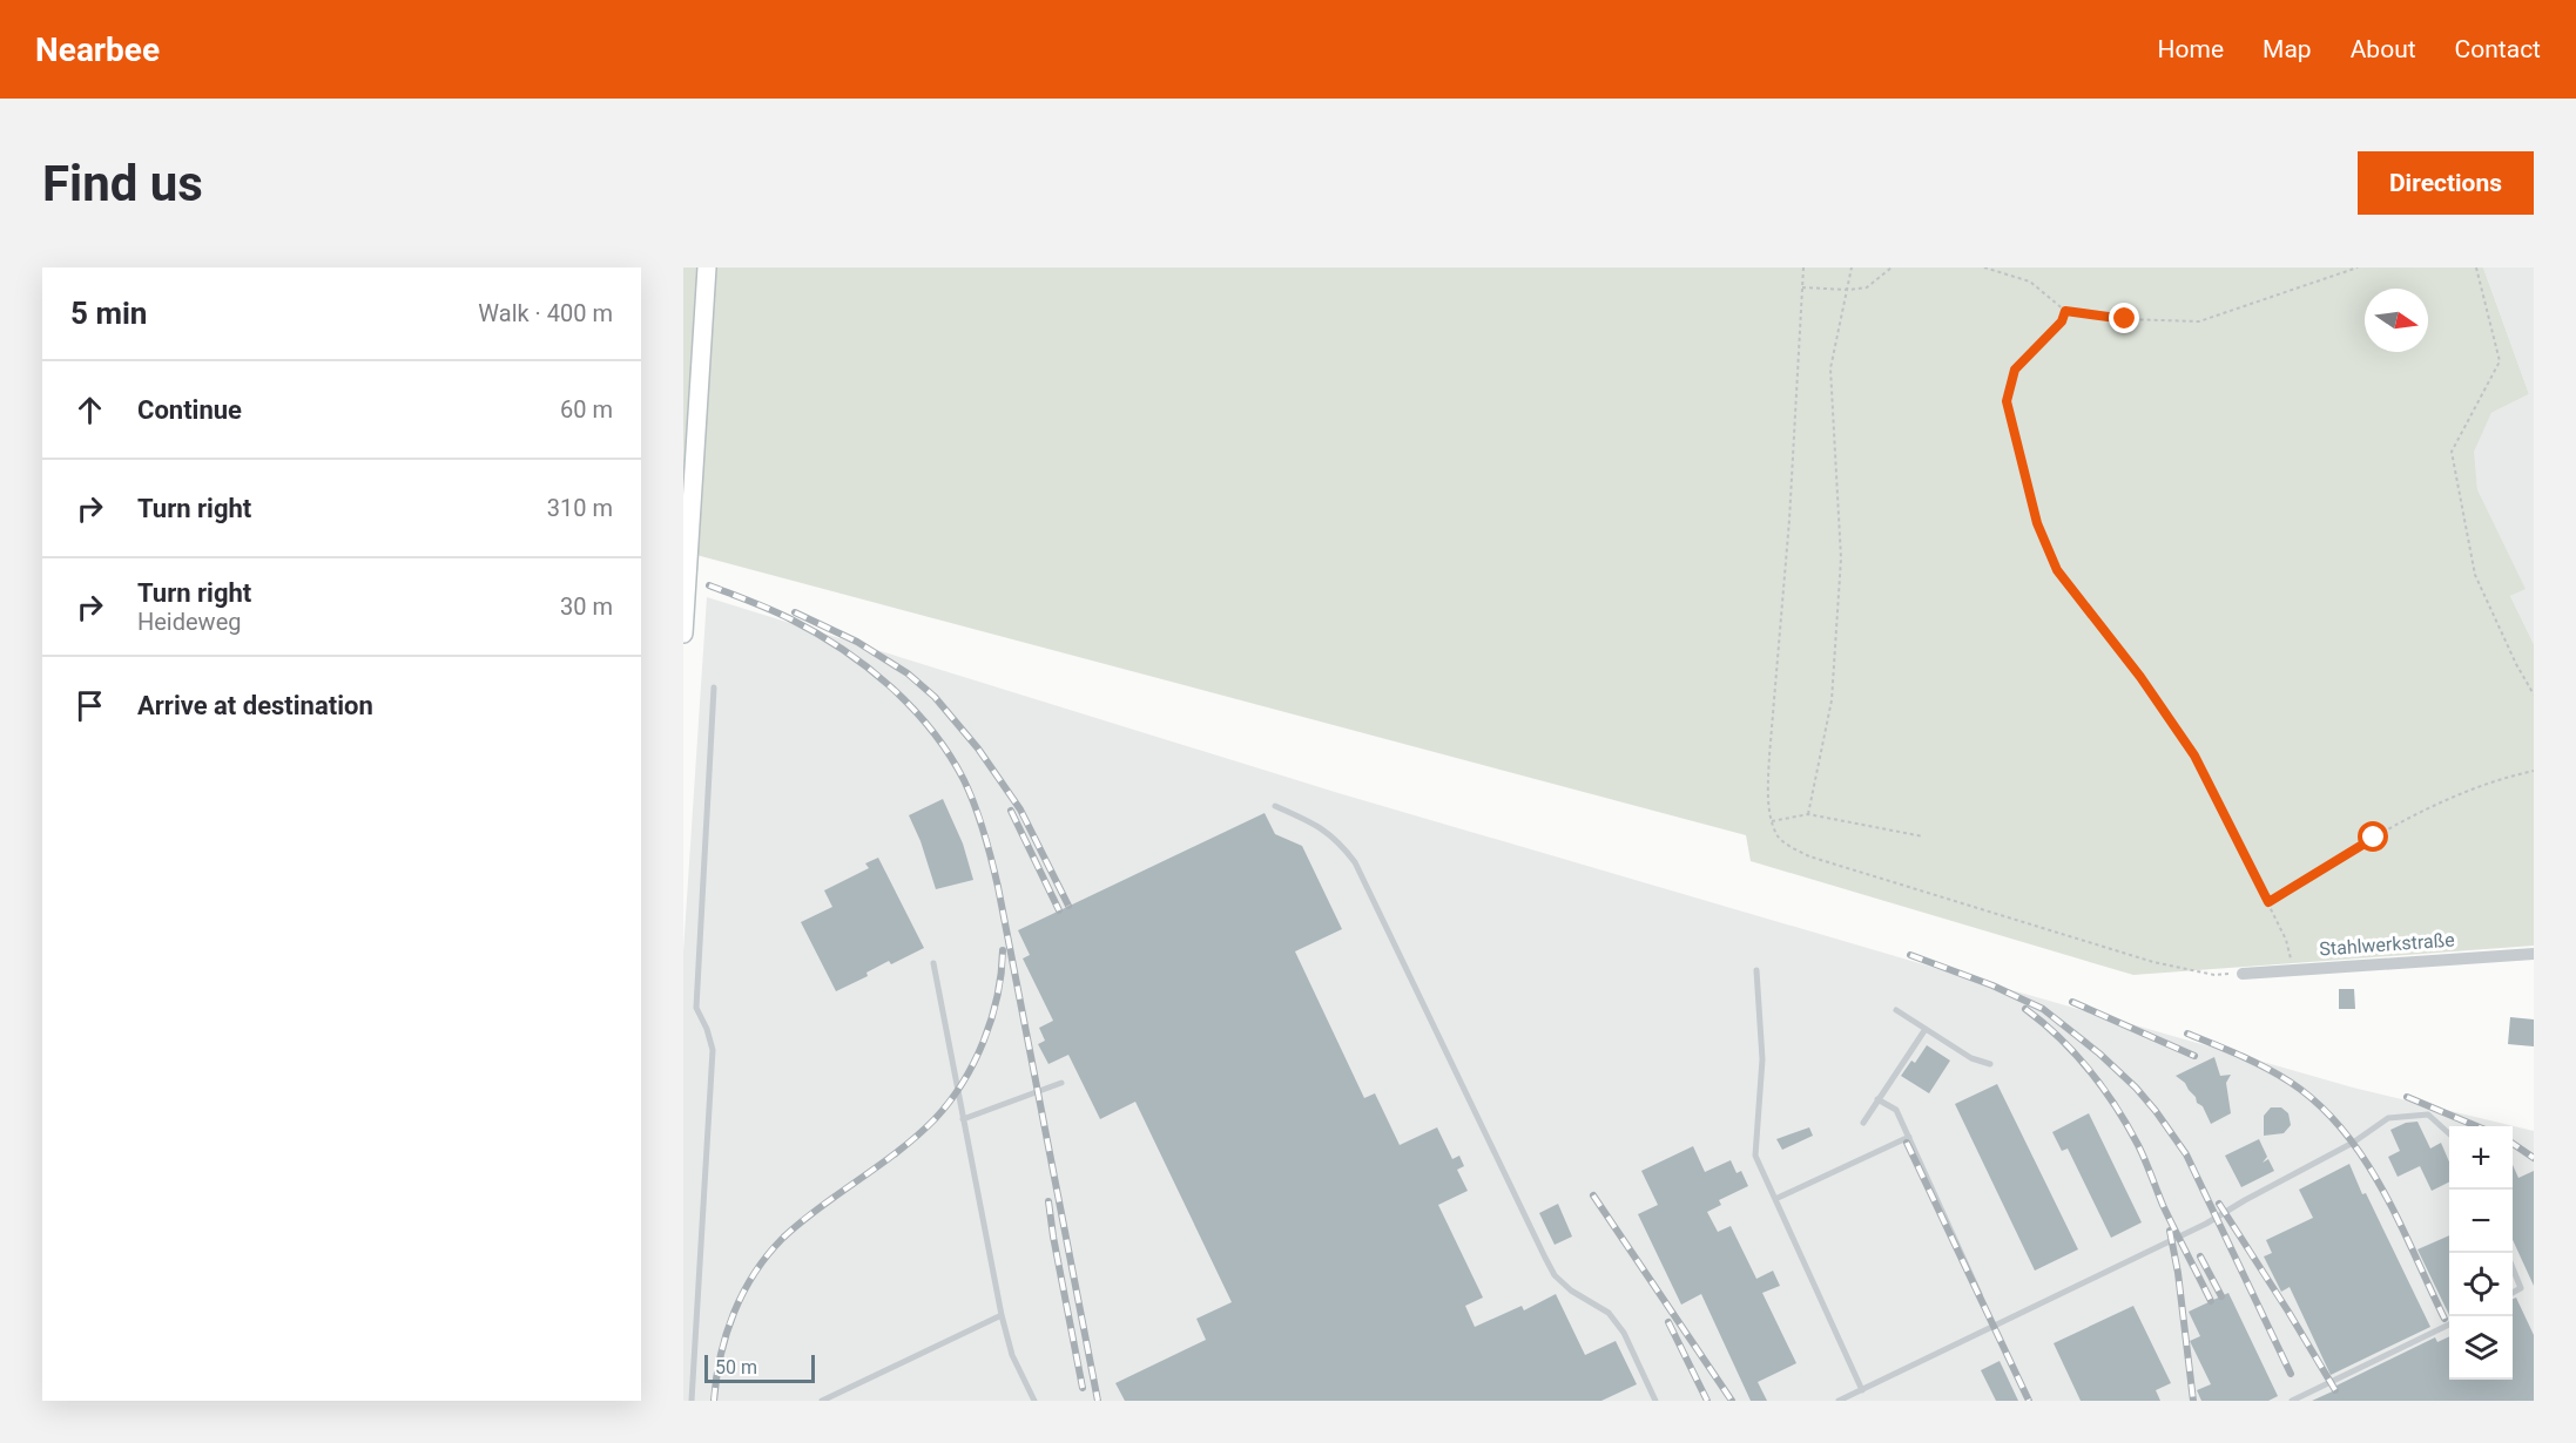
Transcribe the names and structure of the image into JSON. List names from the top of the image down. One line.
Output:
{"streets":{"street":["Stahlwerkstraße"]},"scale_bar":"50 m","north":"right","page":{"header":"Nearbee","nav":["Home","Map","About","Contact"],"buttons":"Directions","title":"Find us","heading":["5 min","Walk · 400 m"],"list":[["Continue","60 m"],["Turn right","310 m"],["Turn right","Heideweg","30 m"],"Arrive at destination"],"map_buttons":["+","−"],"scale":"50 m"}}
